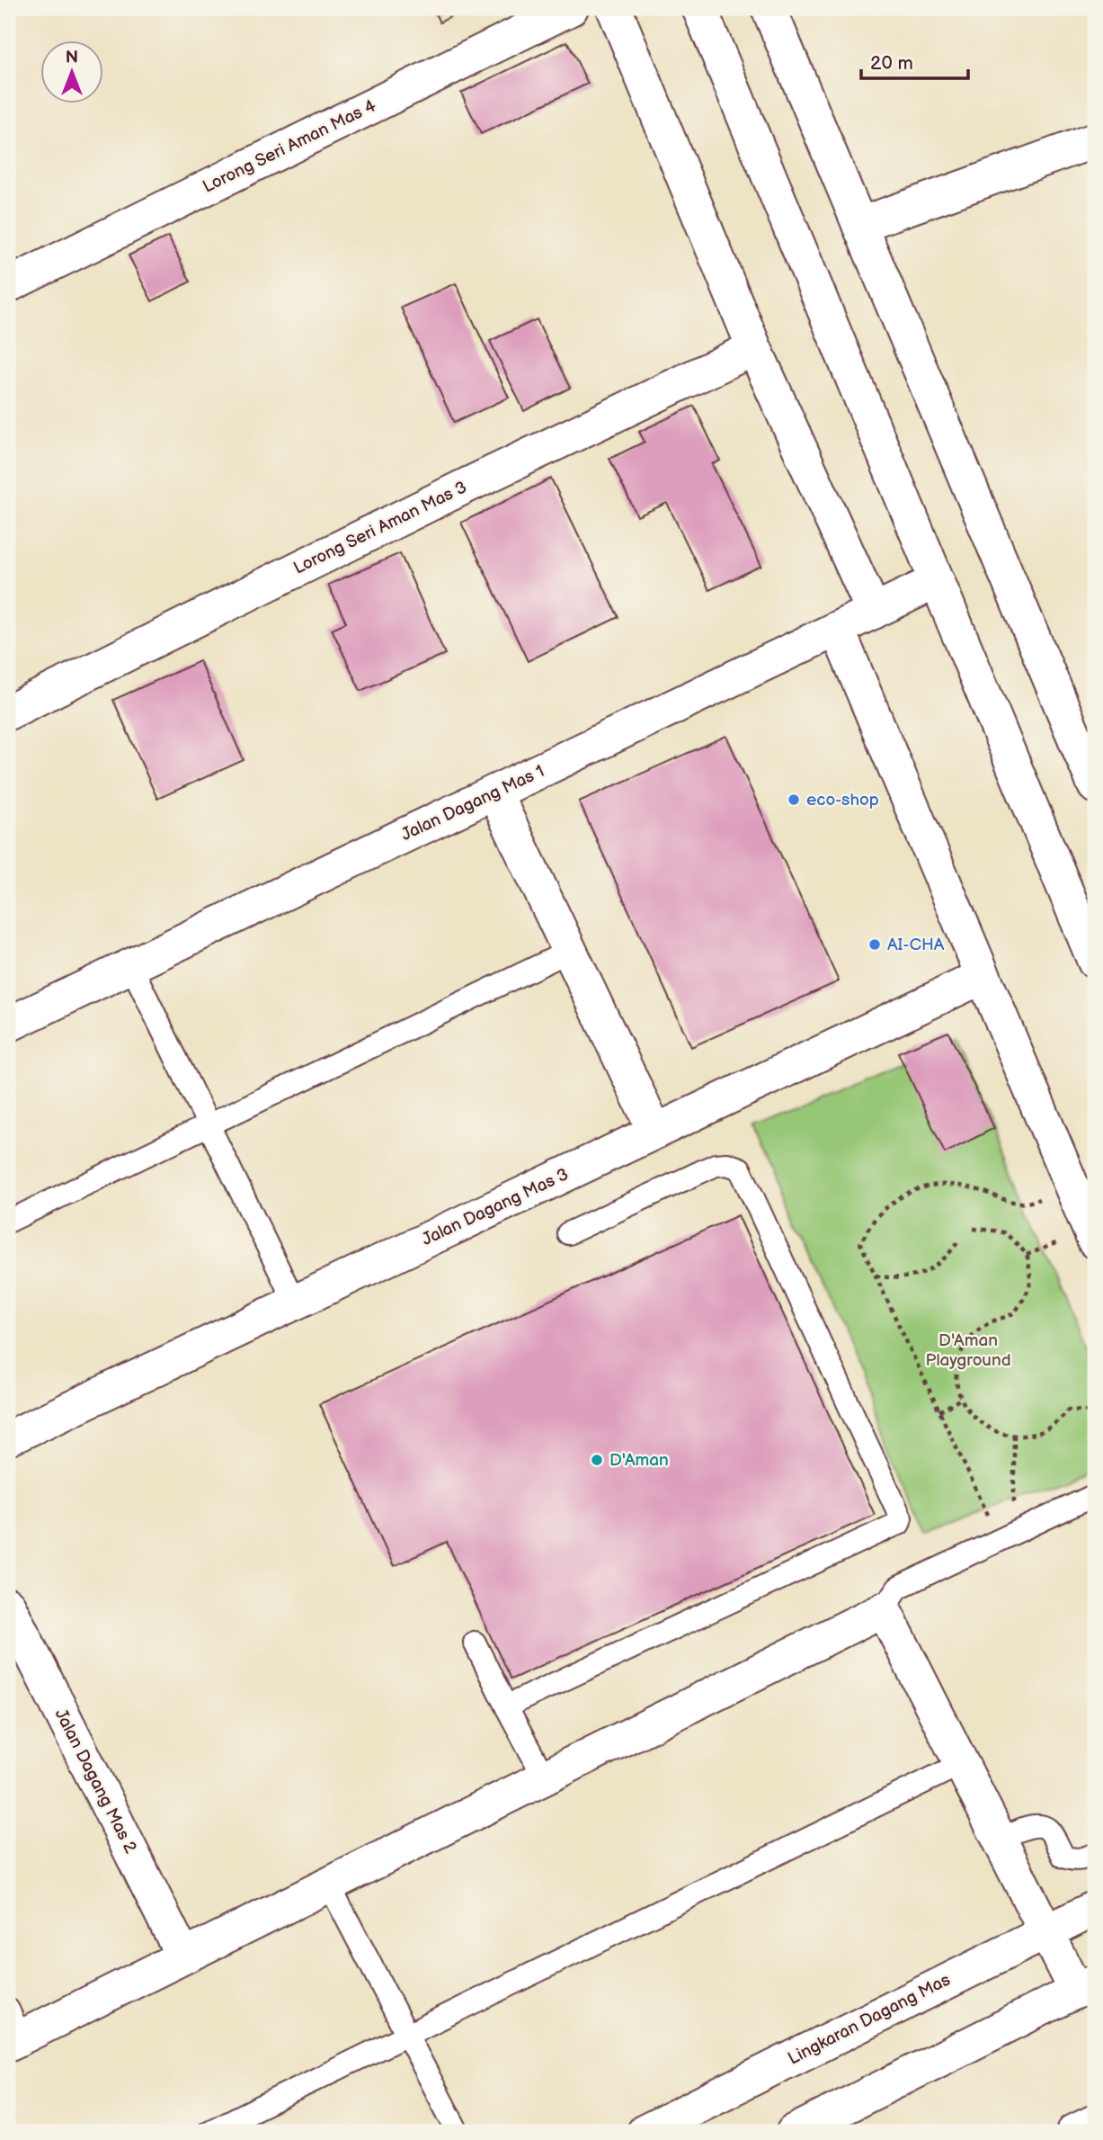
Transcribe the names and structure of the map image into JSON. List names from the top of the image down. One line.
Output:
{"streets":{"street":["Lorong Seri Aman Mas 4","Lorong Seri Aman Mas 3","Jalan Dagang Mas 1","Jalan Dagang Mas 3","Jalan Dagang Mas 2","Lingkaran Dagang Mas"]},"parks":["D'Aman Playground"],"places":["eco-shop","AI-CHA","D'Aman"],"scale_bar":"20 m","north":"top"}
